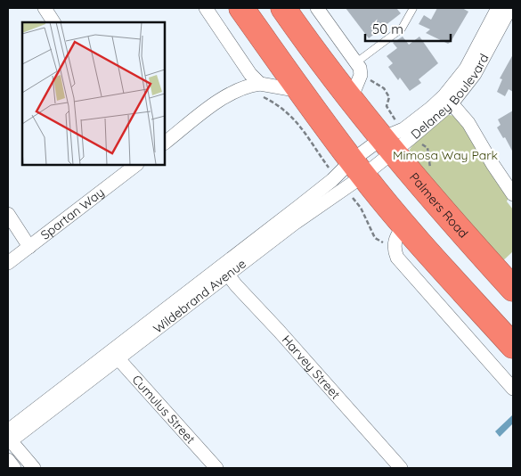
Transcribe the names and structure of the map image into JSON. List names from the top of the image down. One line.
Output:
{"streets":{"highway":["Palmers Road"],"street":["Delaney Boulevard","Spartan Way","Wildebrand Avenue","Harvey Street","Cumulus Street"]},"crossings":[["Delaney Boulevard","Palmers Road"],["Delaney Boulevard","Wildebrand Avenue"],["Palmers Road","Wildebrand Avenue"],["Wildebrand Avenue","Harvey Street"],["Wildebrand Avenue","Cumulus Street"]],"parks":["Mimosa Way Park"],"scale_bar":"50 m"}
